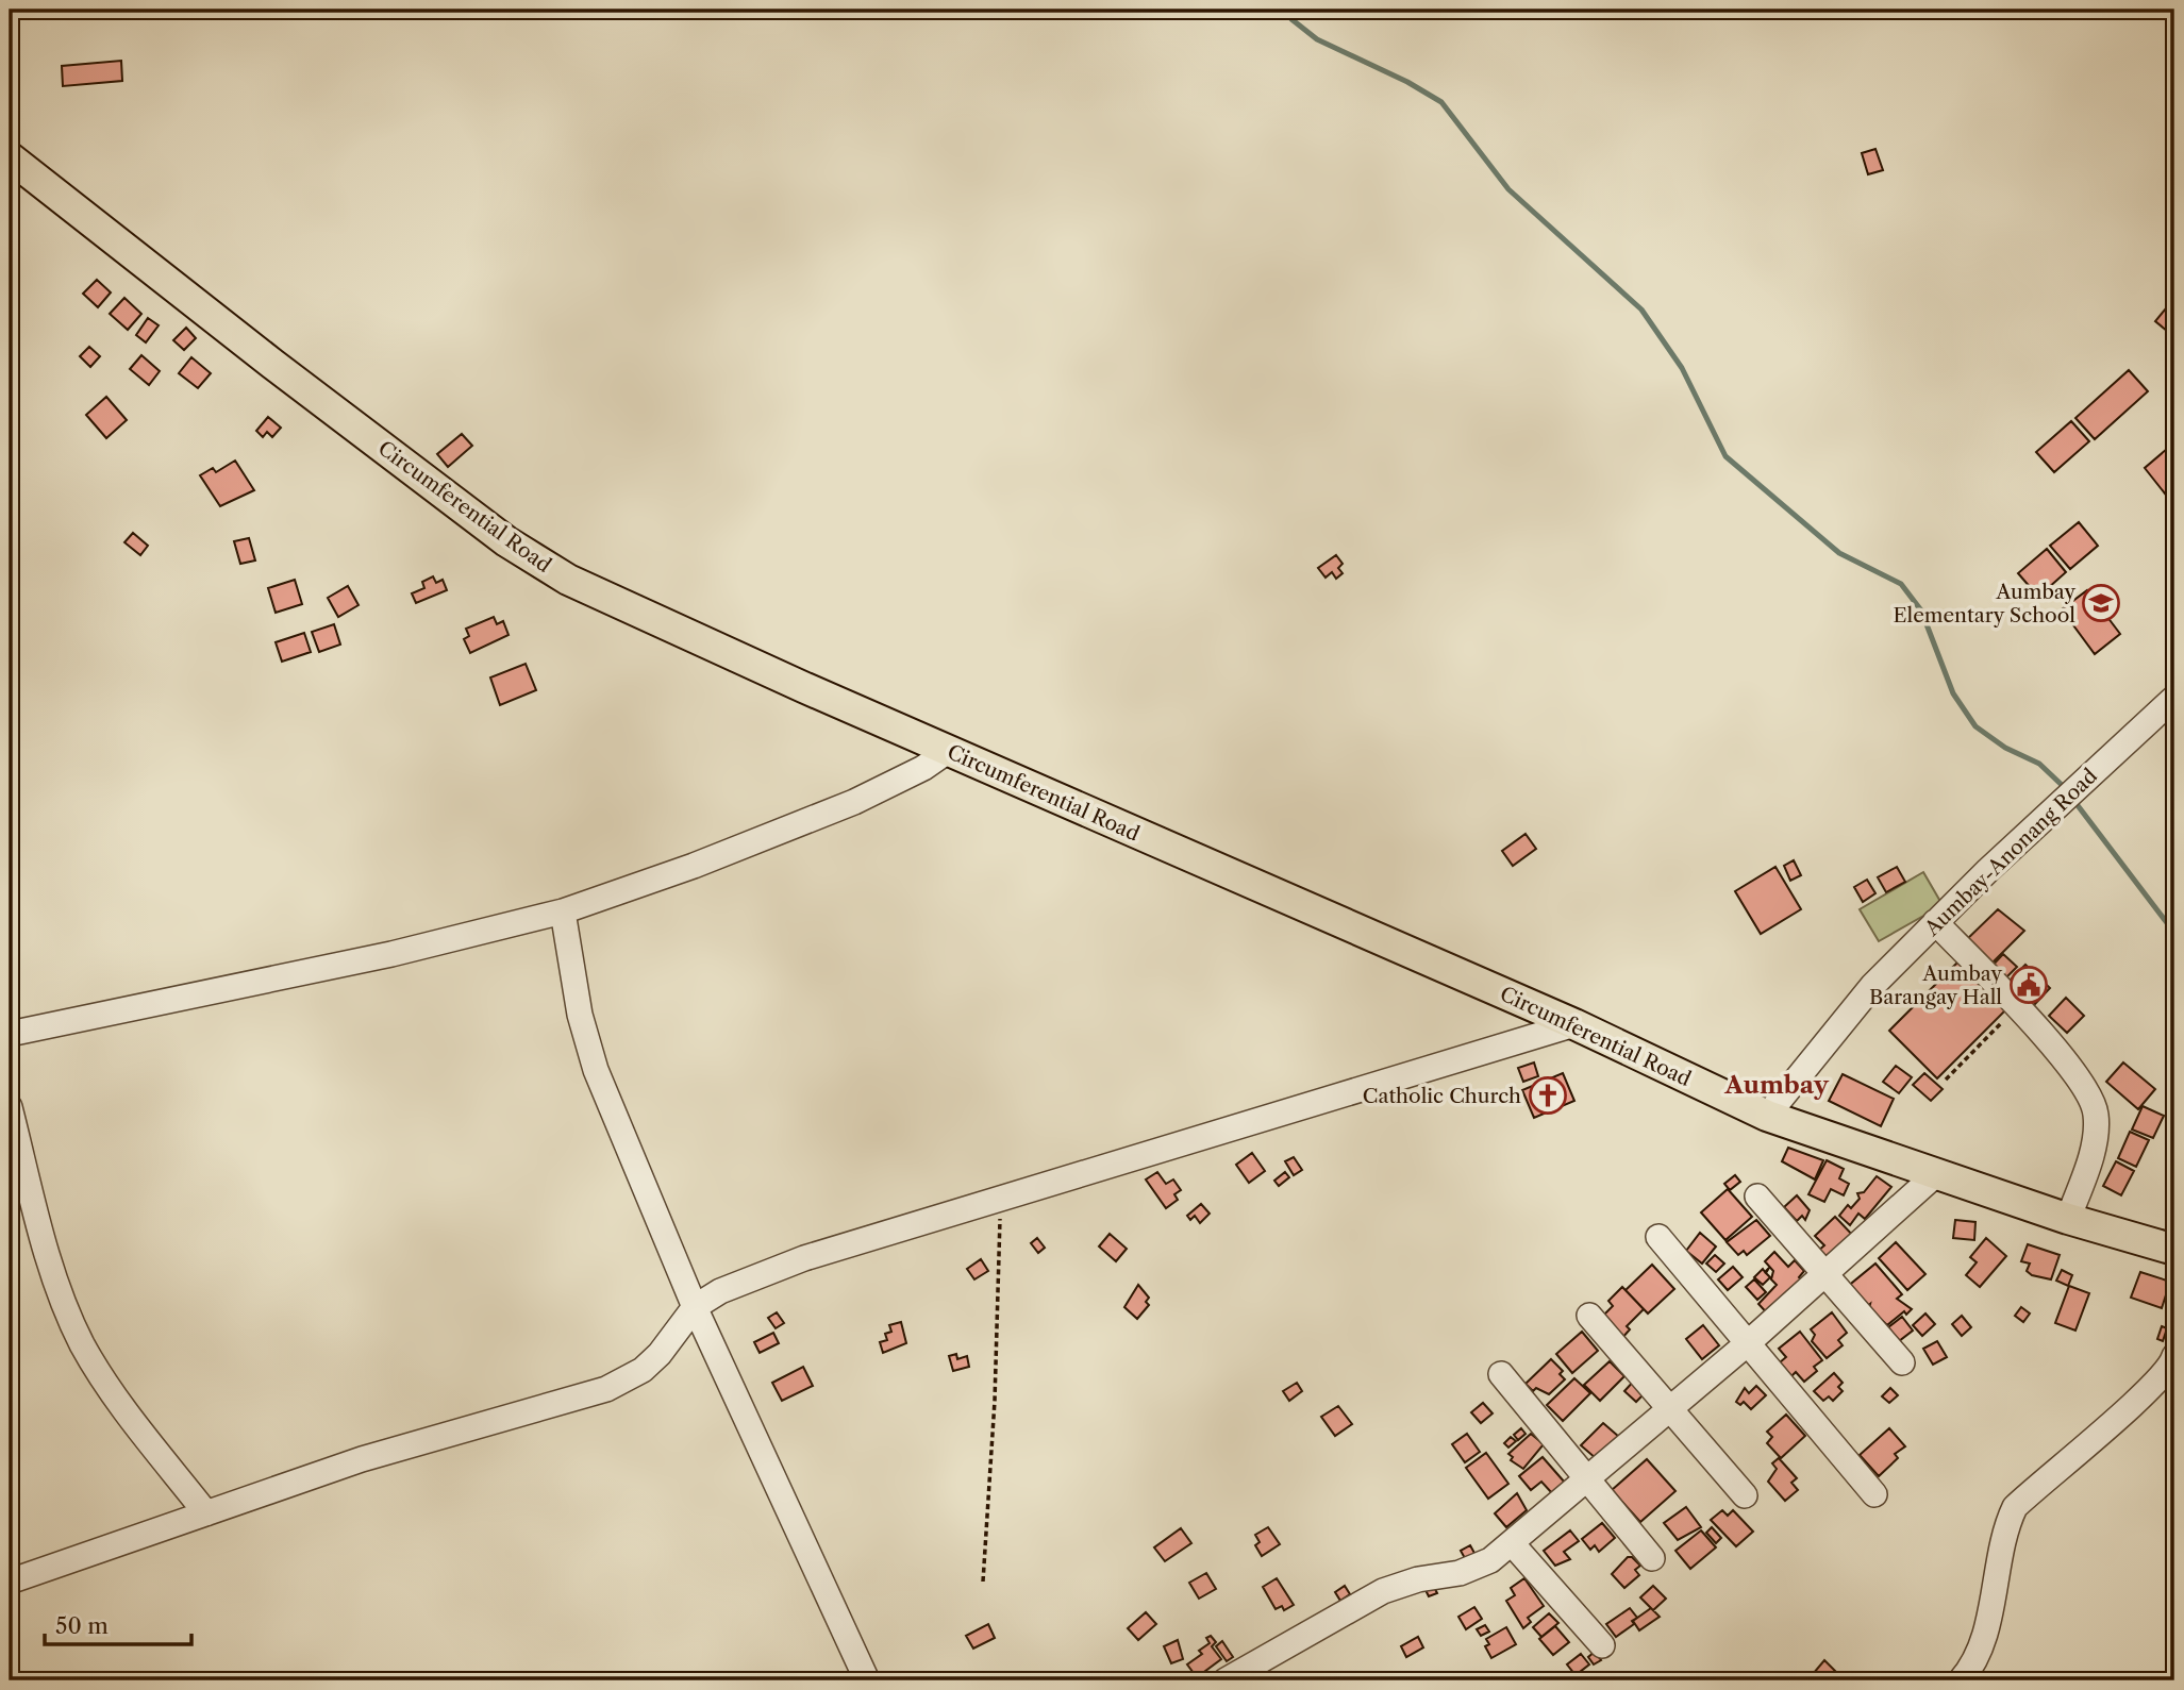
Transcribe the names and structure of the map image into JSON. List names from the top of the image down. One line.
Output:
{"streets":{"main road":["Circumferential Road"],"street":["Aumbay-Anonang Road"]},"crossings":[["Circumferential Road","Aumbay-Anonang Road"]],"districts":["Aumbay"],"places":{"school or university":["Aumbay Elementary School"],"public building":["Aumbay Barangay Hall"],"church":["Catholic Church"]},"scale_bar":"50 m"}
